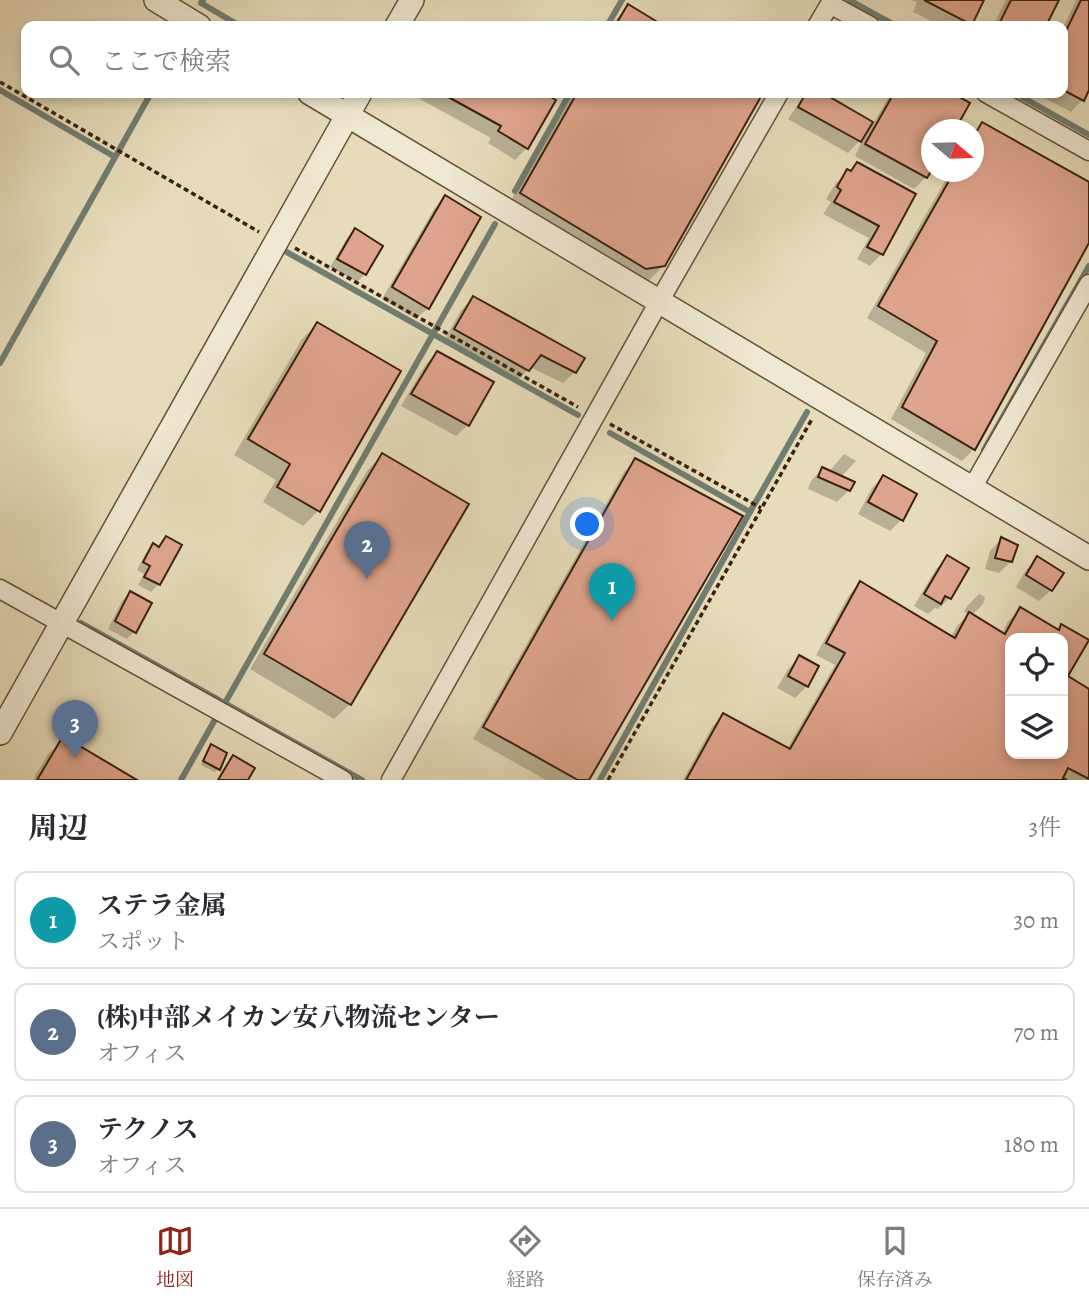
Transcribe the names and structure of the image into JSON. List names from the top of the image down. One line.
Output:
{"north":"right","page":{"search":"ここで検索","pins":["2","1","3"],"heading":["周辺","3件"],"list":[{"mark":"1","name":"ステラ金属","note":"スポット","value":"30 m"},{"mark":"2","name":"(株)中部メイカン安八物流センター","note":"オフィス","value":"70 m"},{"mark":"3","name":"テクノス","note":"オフィス","value":"180 m"}],"nav":["地図","経路","保存済み"]}}
